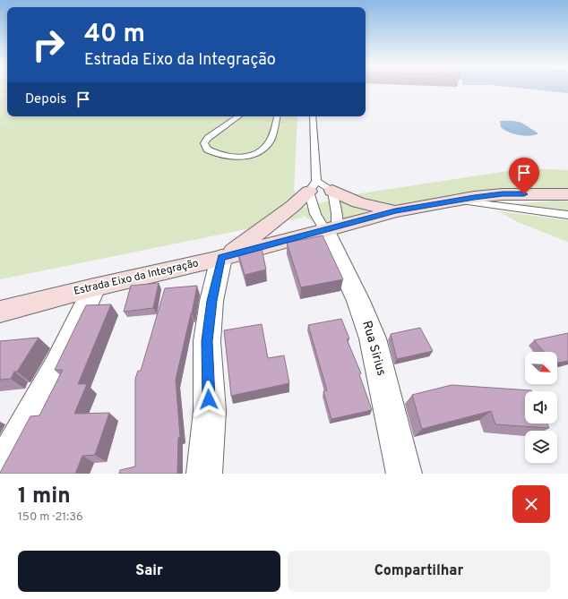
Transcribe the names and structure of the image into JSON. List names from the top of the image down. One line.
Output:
{"streets":{"main road":["Estrada Eixo da Integração"],"street":["Rua Sirius"]},"crossings":[["Estrada Eixo da Integração","Rua Sirius"]],"north":"bottom right","page":{"turn":["40 m","Estrada Eixo da Integração"],"then":"Depois","heading":["1 min","150 m · 21:36"],"buttons":["Sair","Compartilhar"]}}
